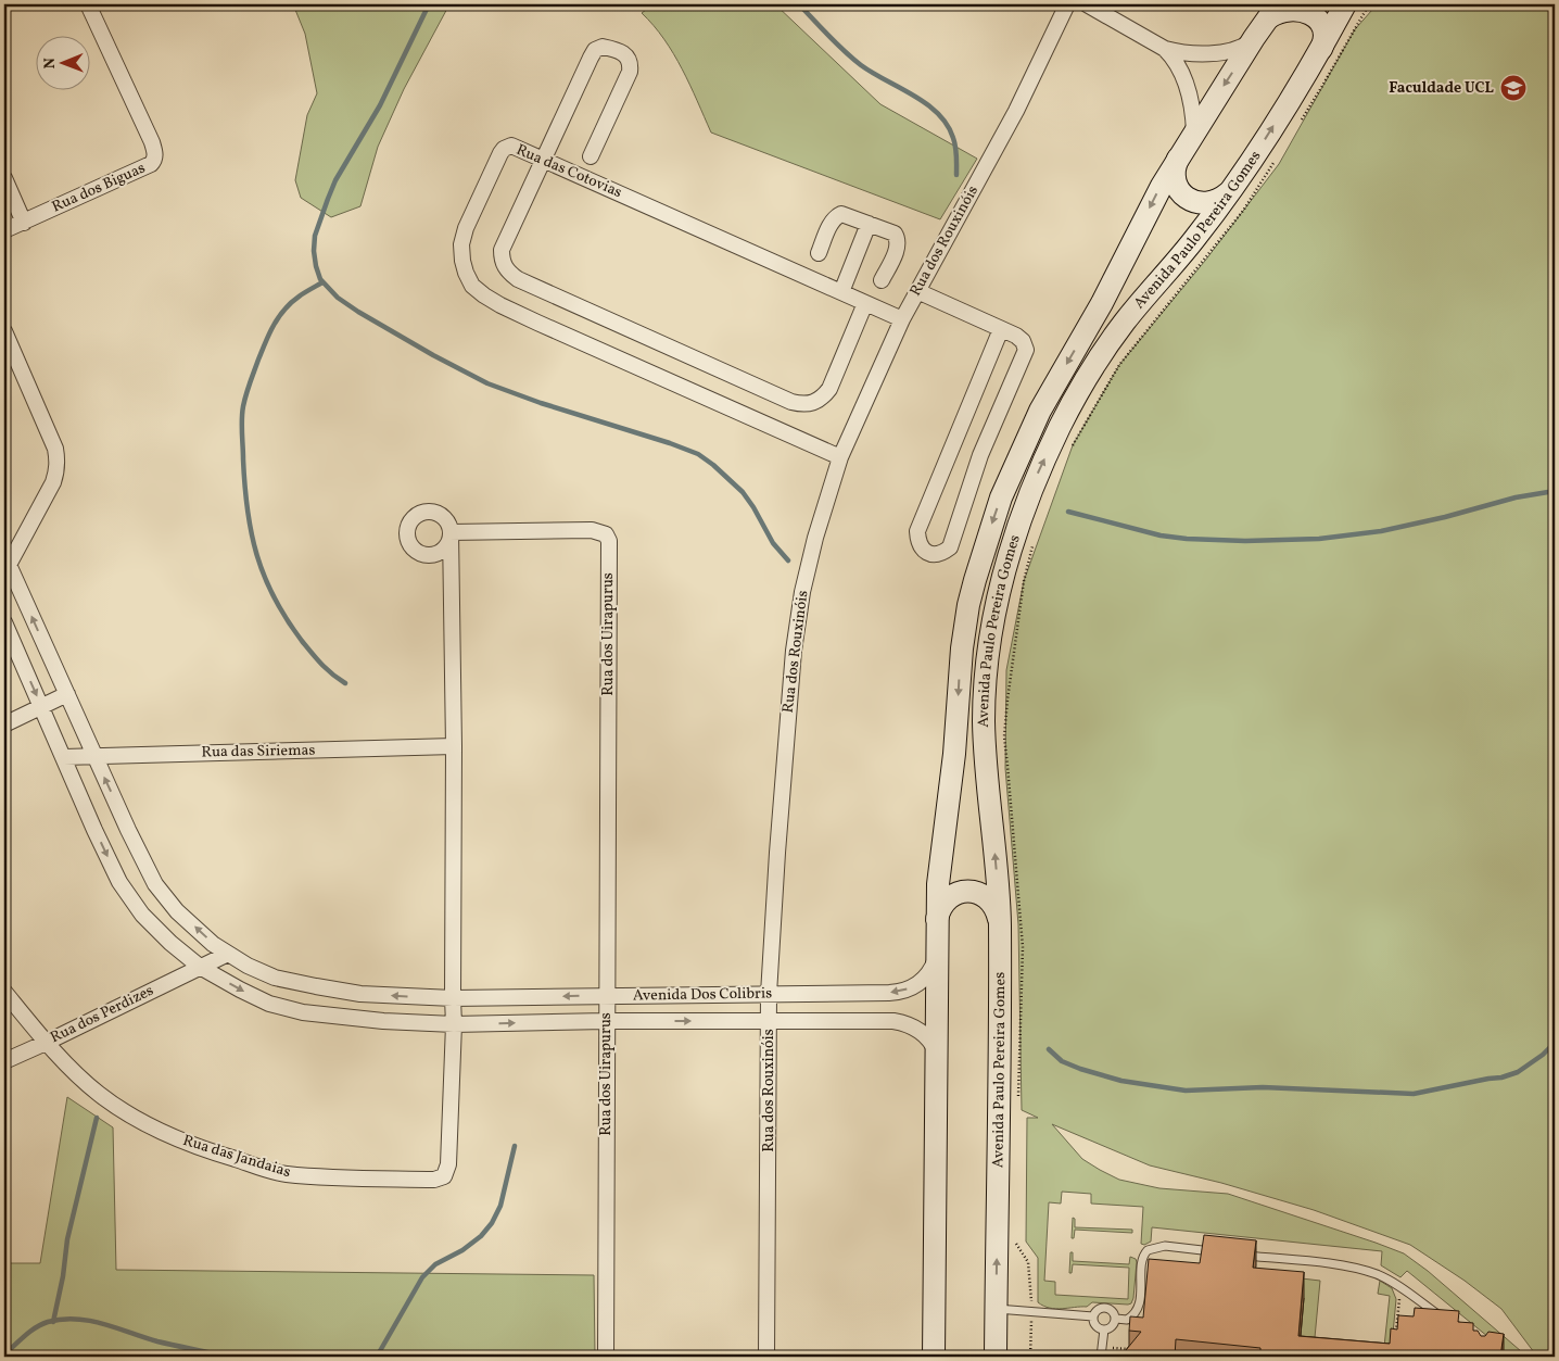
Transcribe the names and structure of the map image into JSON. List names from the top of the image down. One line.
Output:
{"streets":{"main road":["Avenida Paulo Pereira Gomes"],"street":["Rua das Cotovias","Rua dos Biguas","Rua dos Rouxinóis","Rua dos Uirapurus","Rua das Siriemas","Avenida Dos Colibris","Rua dos Perdizes","Rua das Jandaias"]},"crossings":[["Rua das Cotovias","Rua dos Rouxinóis"],["Avenida Paulo Pereira Gomes","Avenida Dos Colibris"],["Rua dos Rouxinóis","Avenida Dos Colibris"],["Rua dos Uirapurus","Rua das Siriemas"],["Rua dos Uirapurus","Avenida Dos Colibris"],["Rua dos Uirapurus","Rua das Jandaias"],["Rua das Siriemas","Avenida Dos Colibris"],["Avenida Dos Colibris","Rua dos Perdizes"],["Avenida Dos Colibris","Rua das Jandaias"],["Rua dos Perdizes","Rua das Jandaias"]],"places":{"school or university":["Faculdade UCL"]},"north":"left"}
